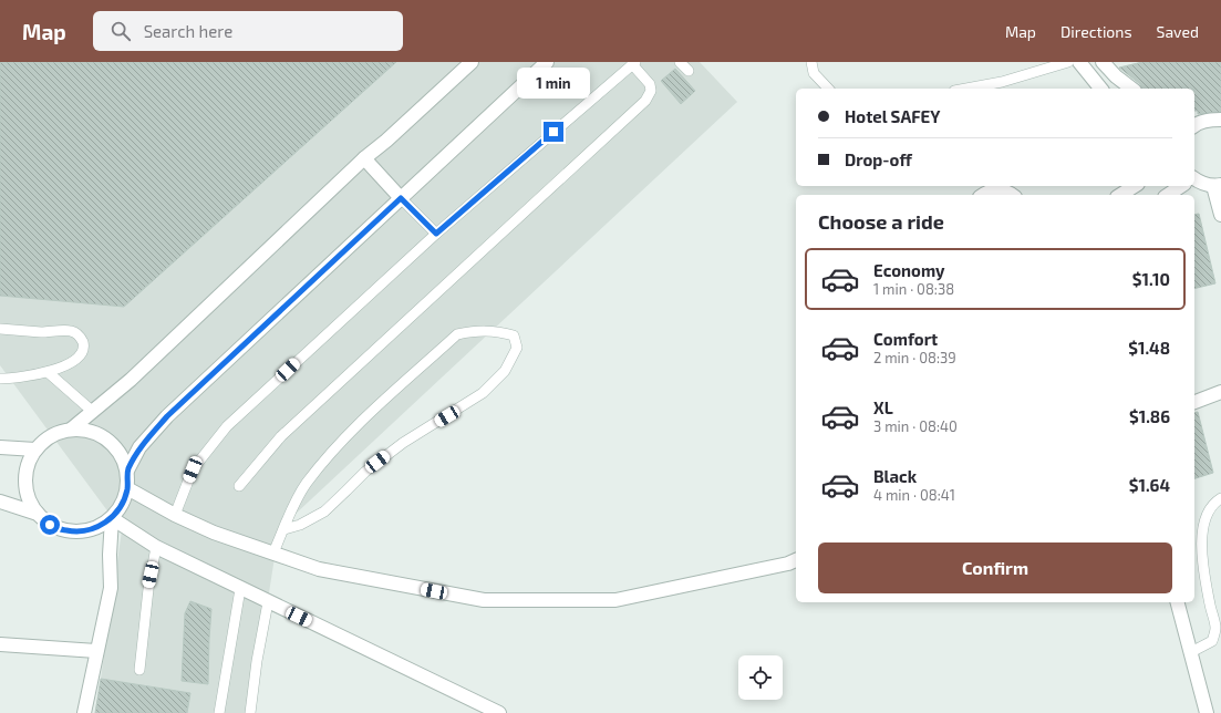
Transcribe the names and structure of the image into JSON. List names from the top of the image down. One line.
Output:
{"page":{"header":"Map","search":"Search here","nav":["Map","Directions","Saved"],"bubble":"1 min","banner":["Hotel SAFEY","Drop-off"],"heading":"Choose a ride","list":[{"name":"Economy","note":"1 min · 08:38","value":"$1.10"},{"name":"Comfort","note":"2 min · 08:39","value":"$1.48"},{"name":"XL","note":"3 min · 08:40","value":"$1.86"},{"name":"Black","note":"4 min · 08:41","value":"$1.64"}],"buttons":"Confirm"}}
